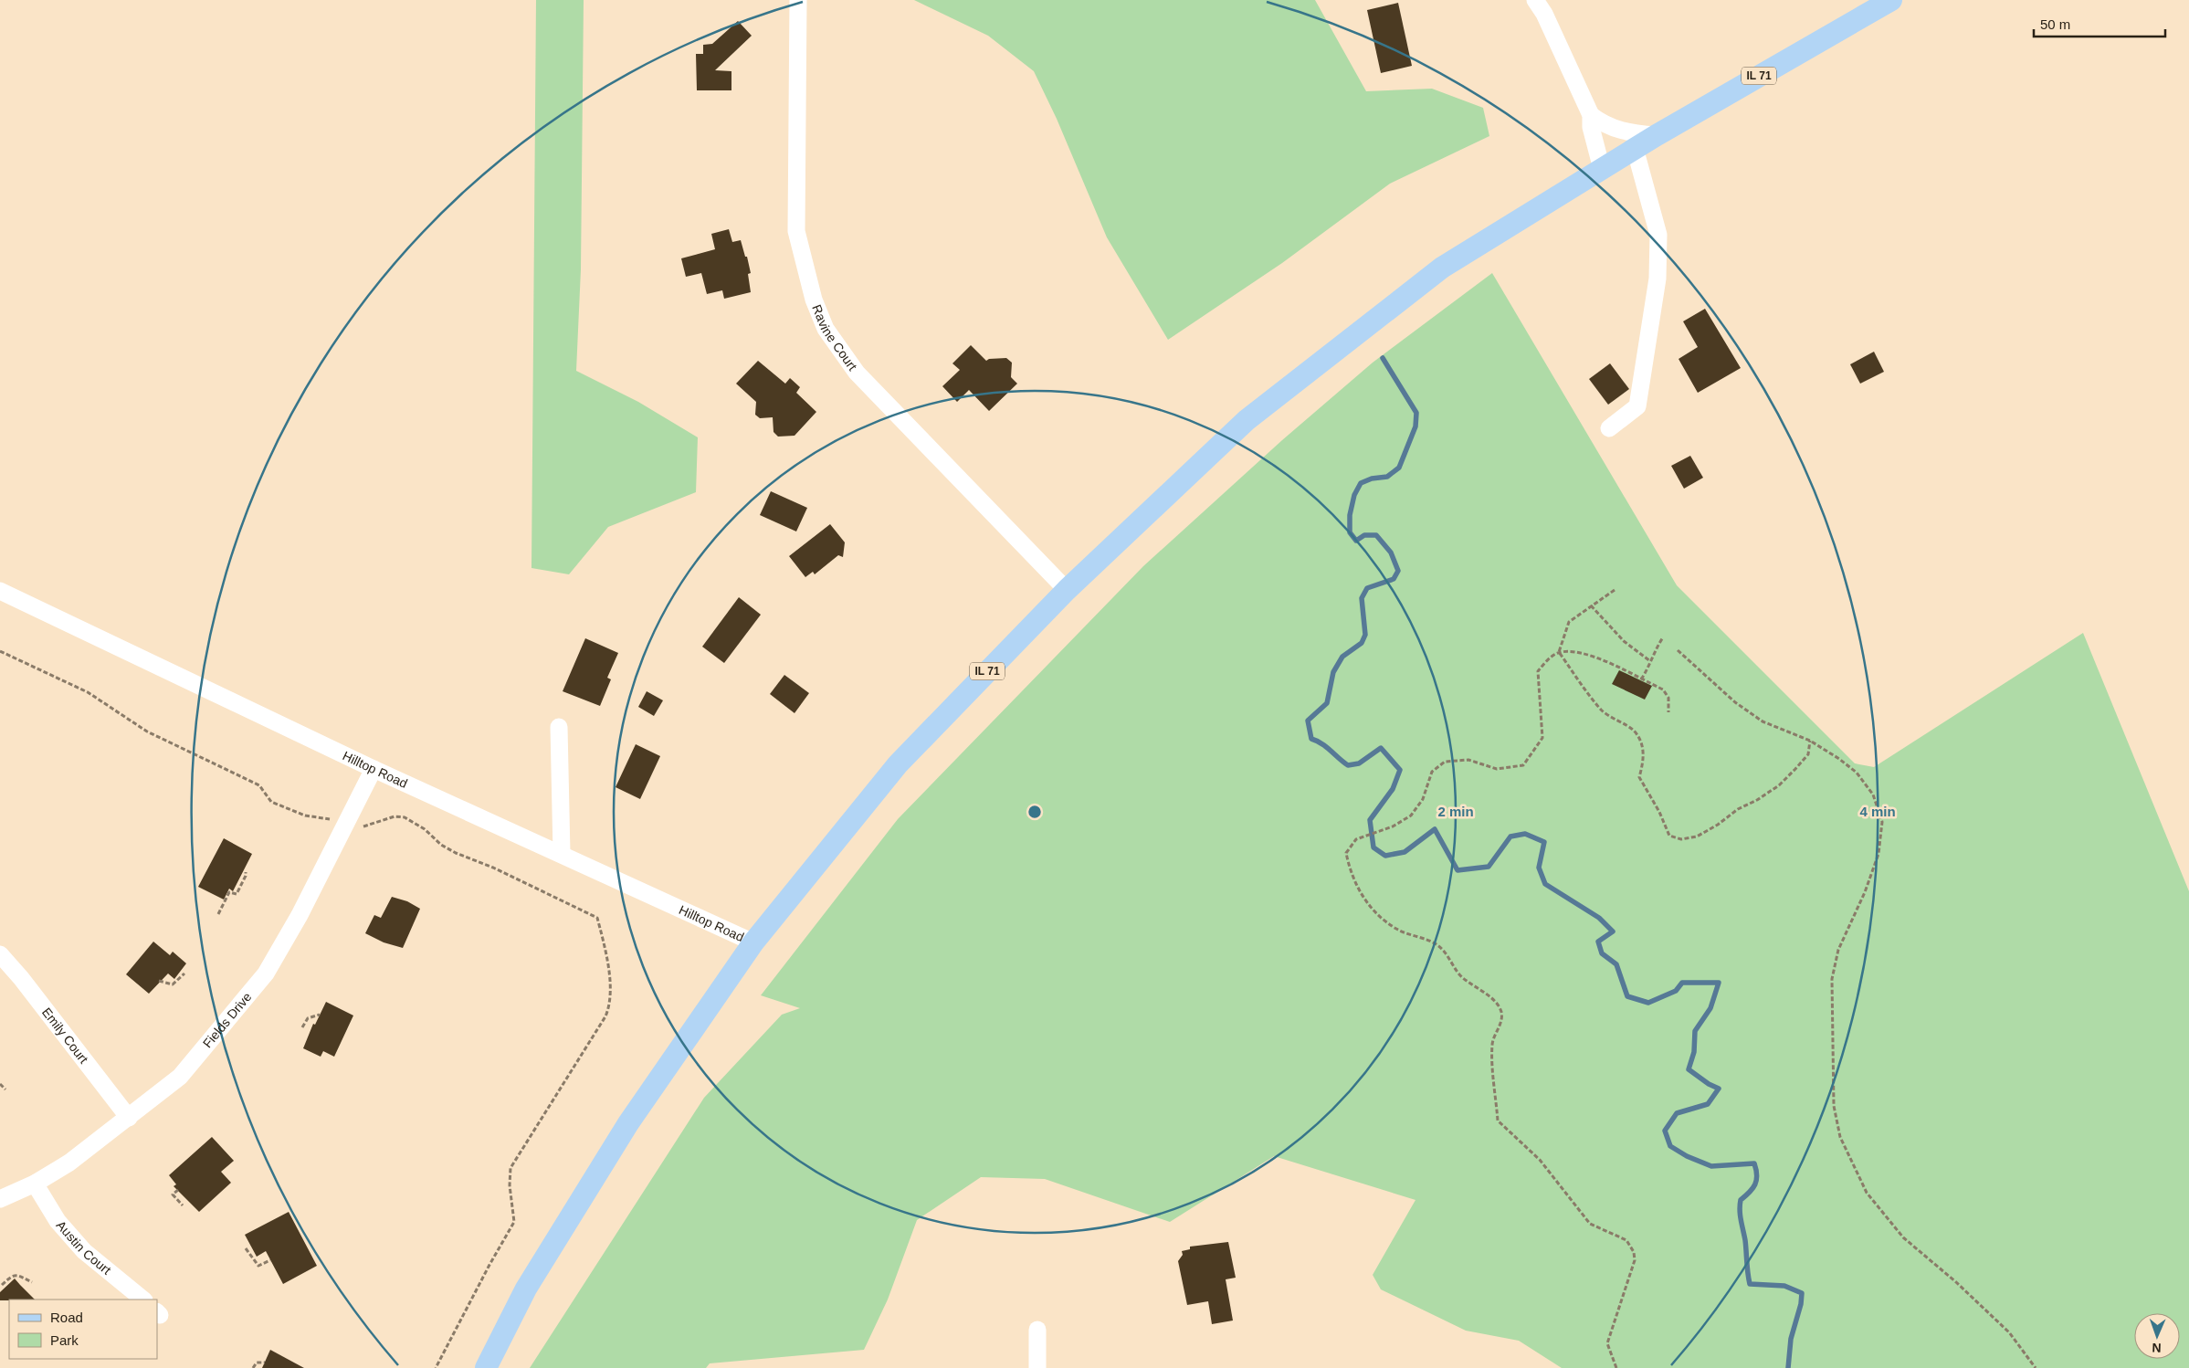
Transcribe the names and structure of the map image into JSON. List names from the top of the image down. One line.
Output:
{"streets":{"main road":["IL 71"],"street":["Ravine Court","Hilltop Road","Fields Drive","Emily Court","Austin Court"]},"crossings":[["IL 71","Ravine Court"],["IL 71","Hilltop Road"],["Hilltop Road","Fields Drive"],["Fields Drive","Emily Court"],["Fields Drive","Austin Court"]],"legend":["Road","Park"],"scale_bar":"50 m","north":"bottom","rings":["2 min","4 min"]}
